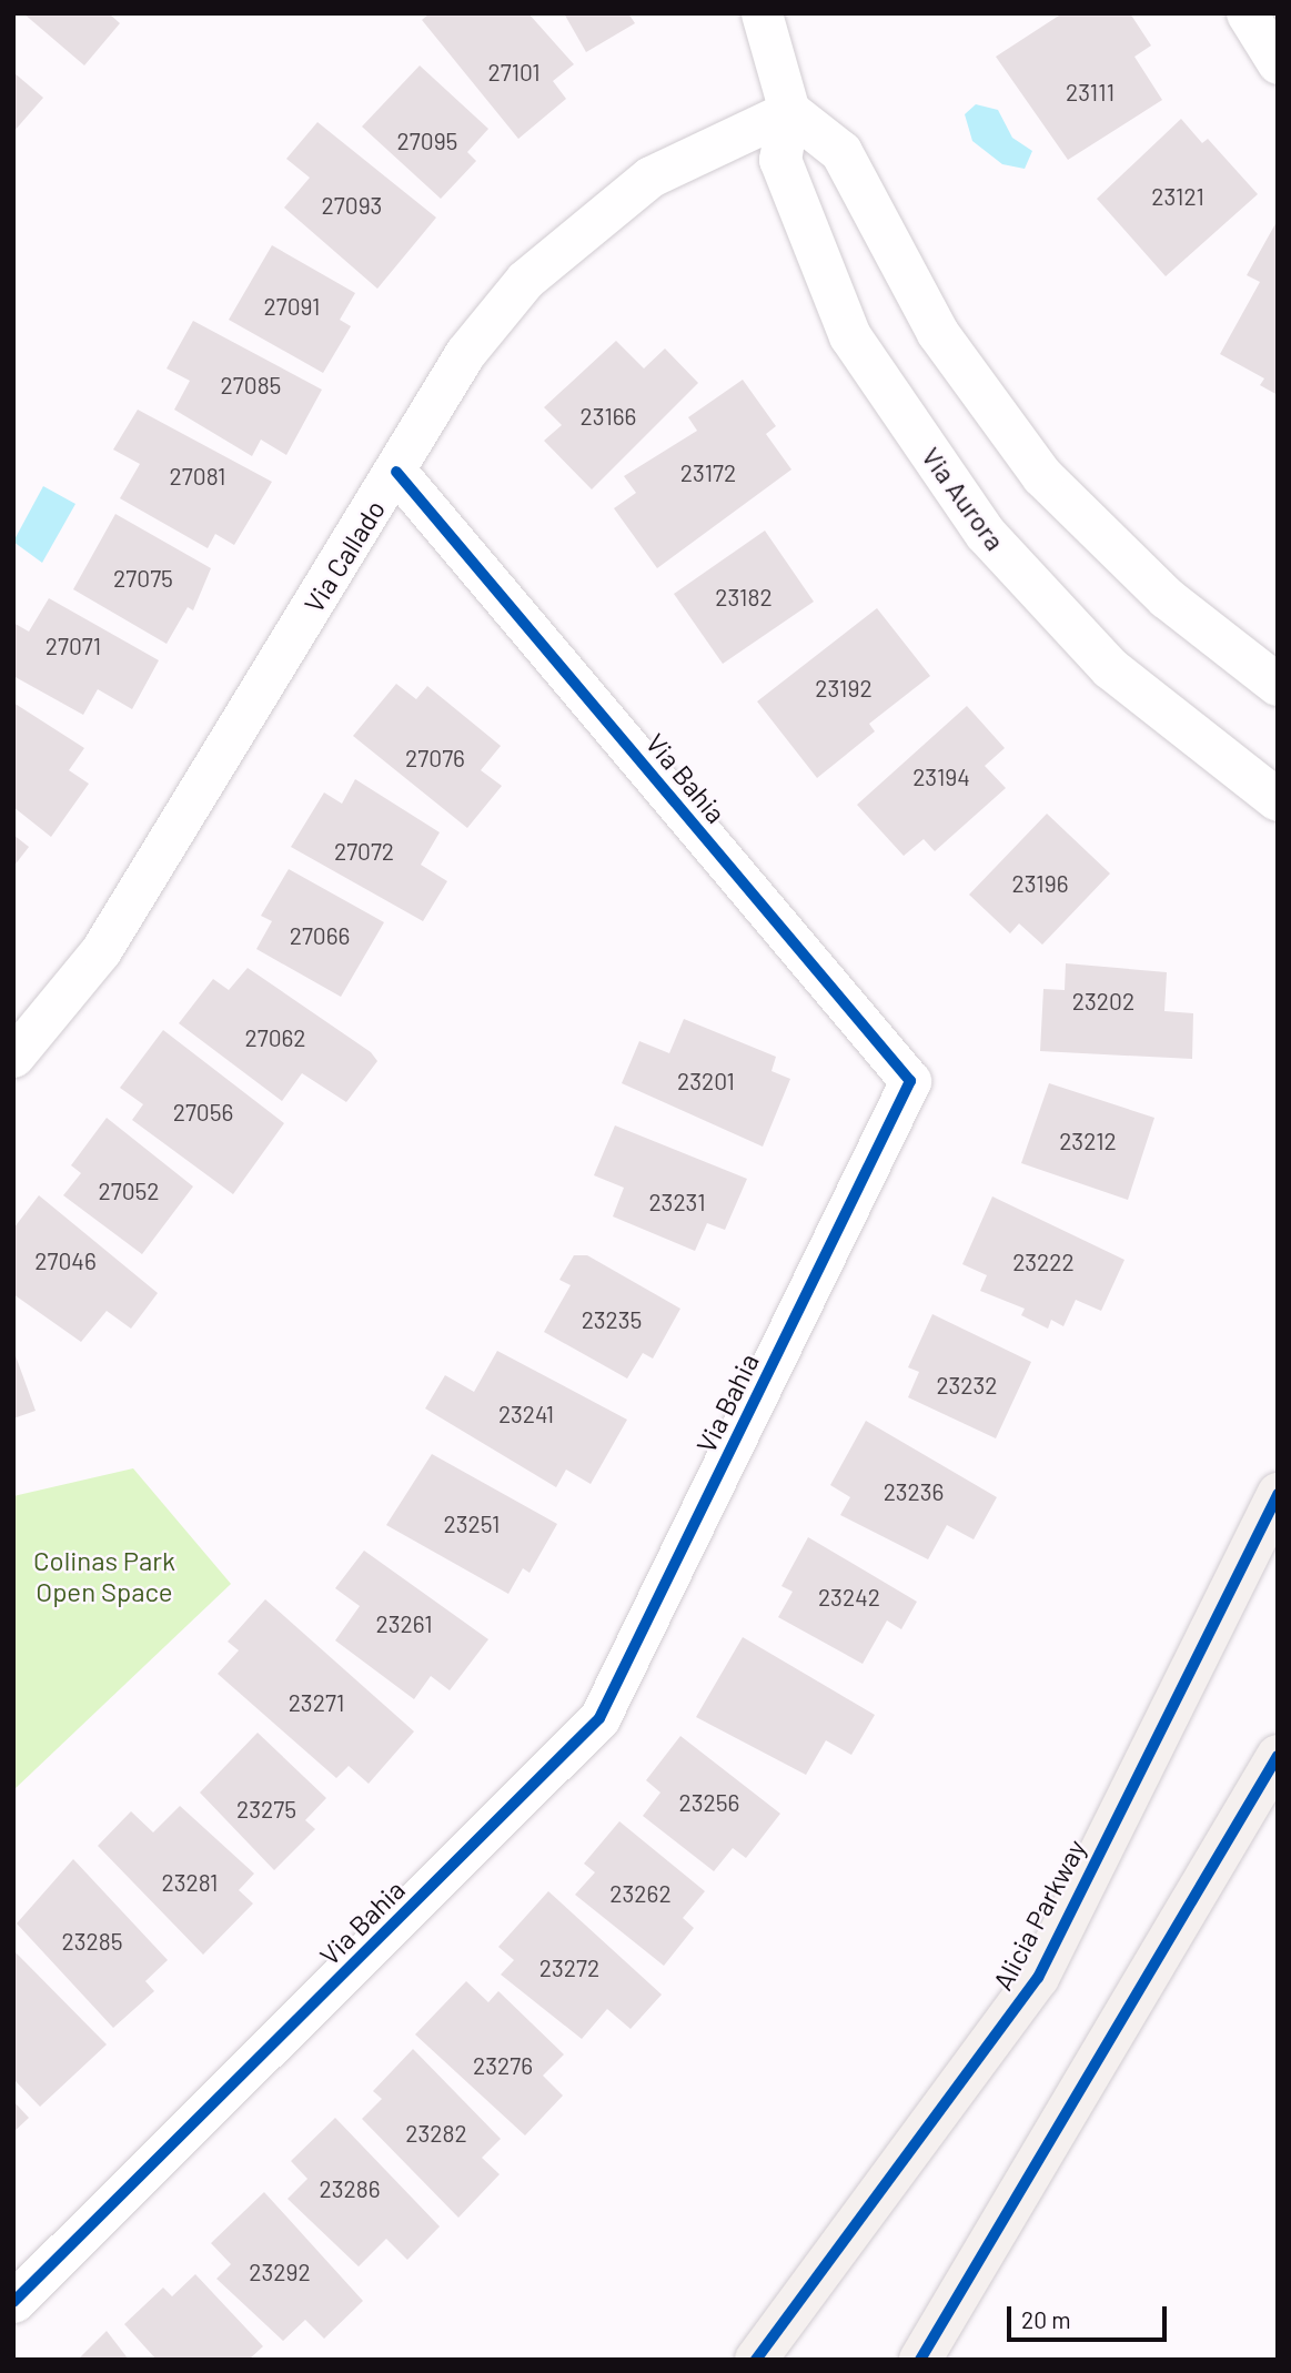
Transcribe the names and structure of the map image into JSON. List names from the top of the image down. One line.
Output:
{"streets":{"main road":["Alicia Parkway"],"street":["Via Aurora","Via Callado","Via Bahia"]},"crossings":[["Via Aurora","Via Callado"],["Via Callado","Via Bahia"]],"parks":["Colinas Park Open Space"],"house_numbers":["27101","23111","27095","23121","27093","27091","27085","23166","23172","27081","27075","23182","27071","23192","27076","23194","27072","23196","27066","23202","27062","23201","27056","23212","27052","23231","27046","23222","23235","23232","23241","23236","23251","23242","23261","23271","23256","23275","23281","23262","23285","23272","23276","23282","23286","23292"],"scale_bar":"20 m"}
